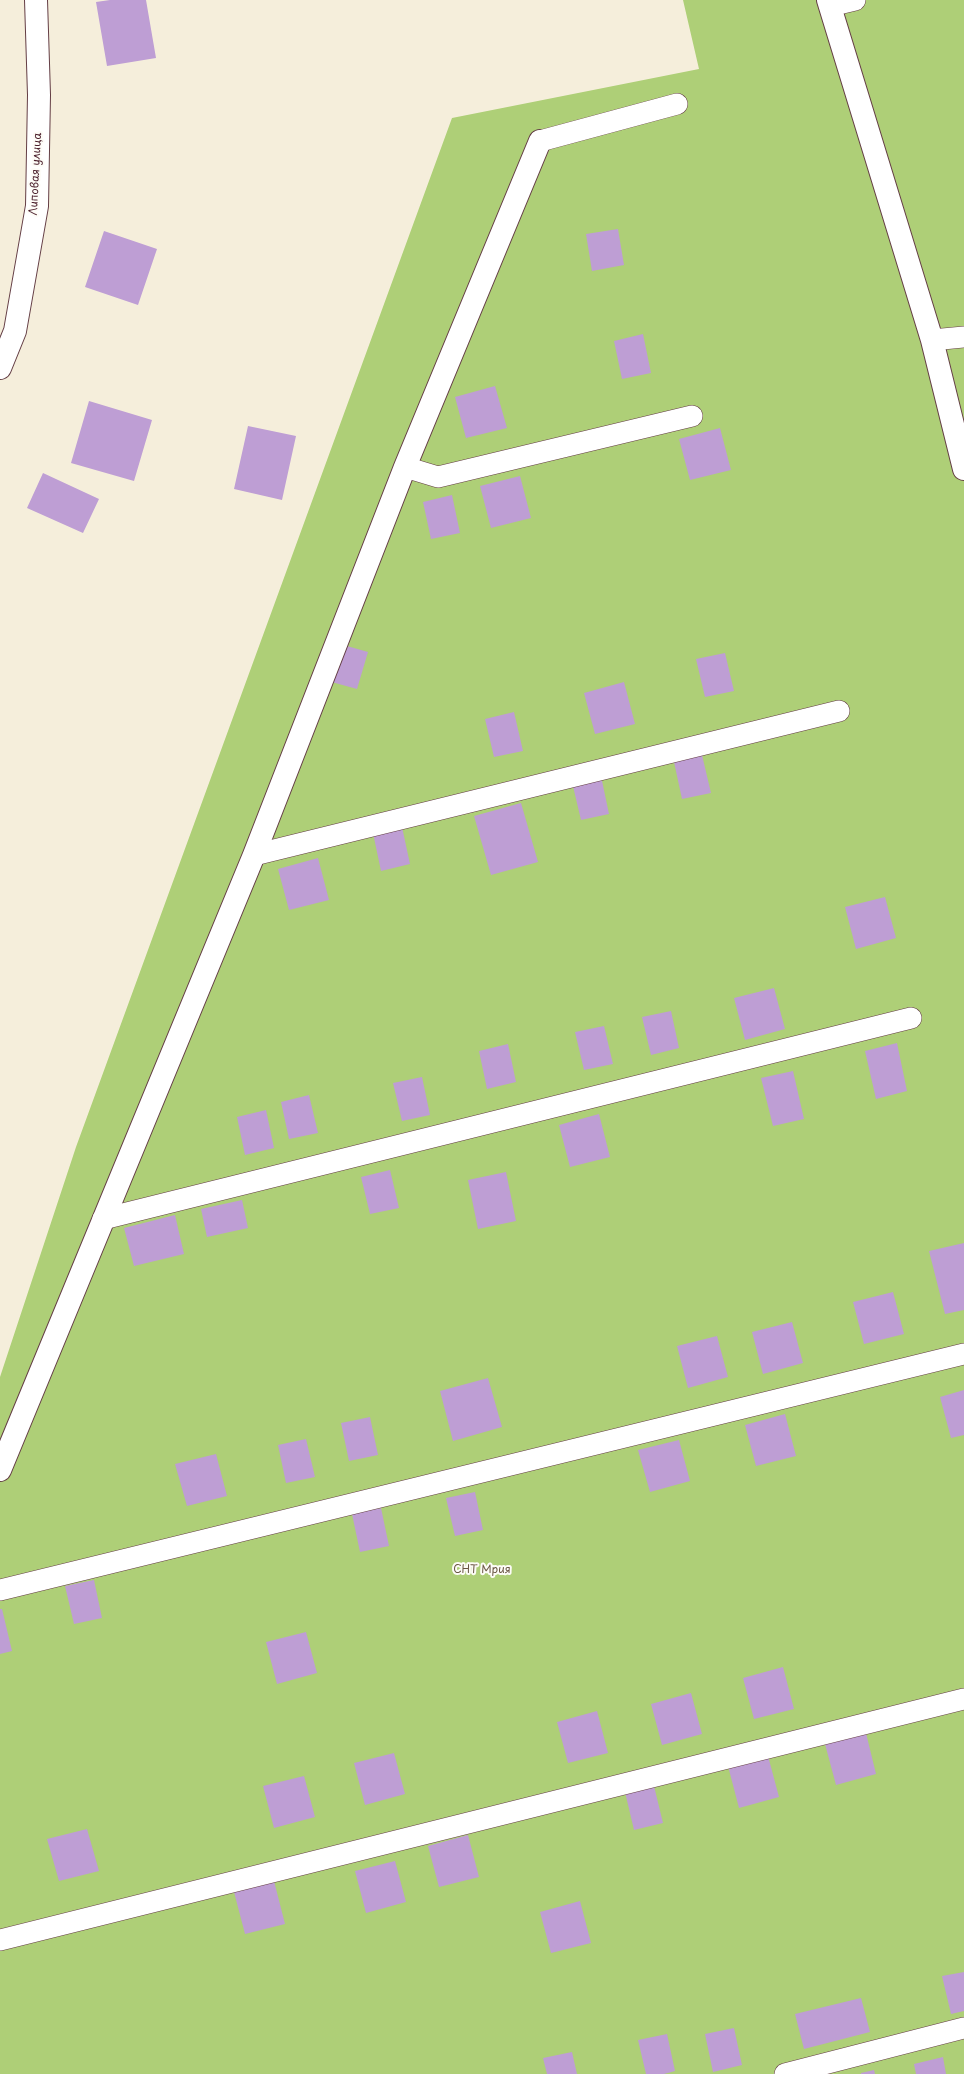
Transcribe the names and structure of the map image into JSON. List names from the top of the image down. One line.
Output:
{"streets":{"street":["Липовая улица"]},"parks":["СНТ Мрия"]}
